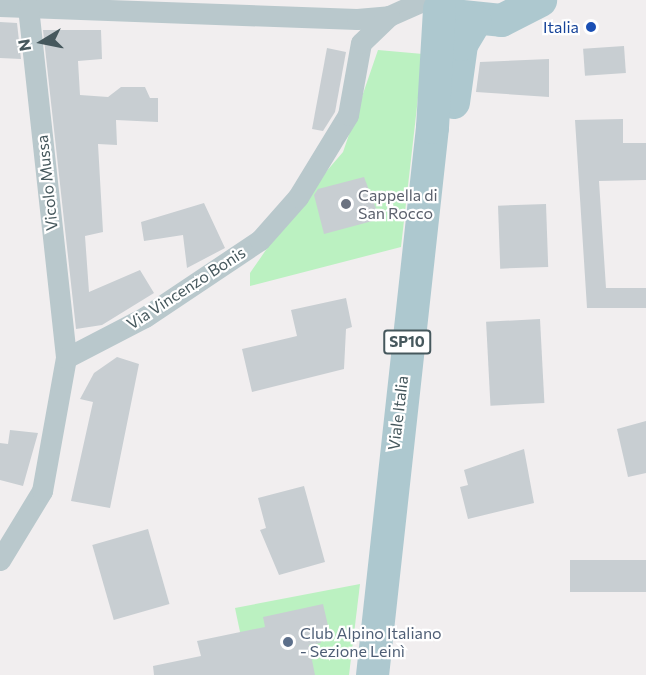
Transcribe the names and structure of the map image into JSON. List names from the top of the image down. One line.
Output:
{"streets":{"main road":["SP10","Viale Italia"],"street":["Vicolo Mussa","Via Vincenzo Bonis"]},"crossings":[["Vicolo Mussa","Via Vincenzo Bonis"]],"places":["Italia","Cappella di San Rocco","Club Alpino Italiano - Sezione Leinì"],"north":"left"}
